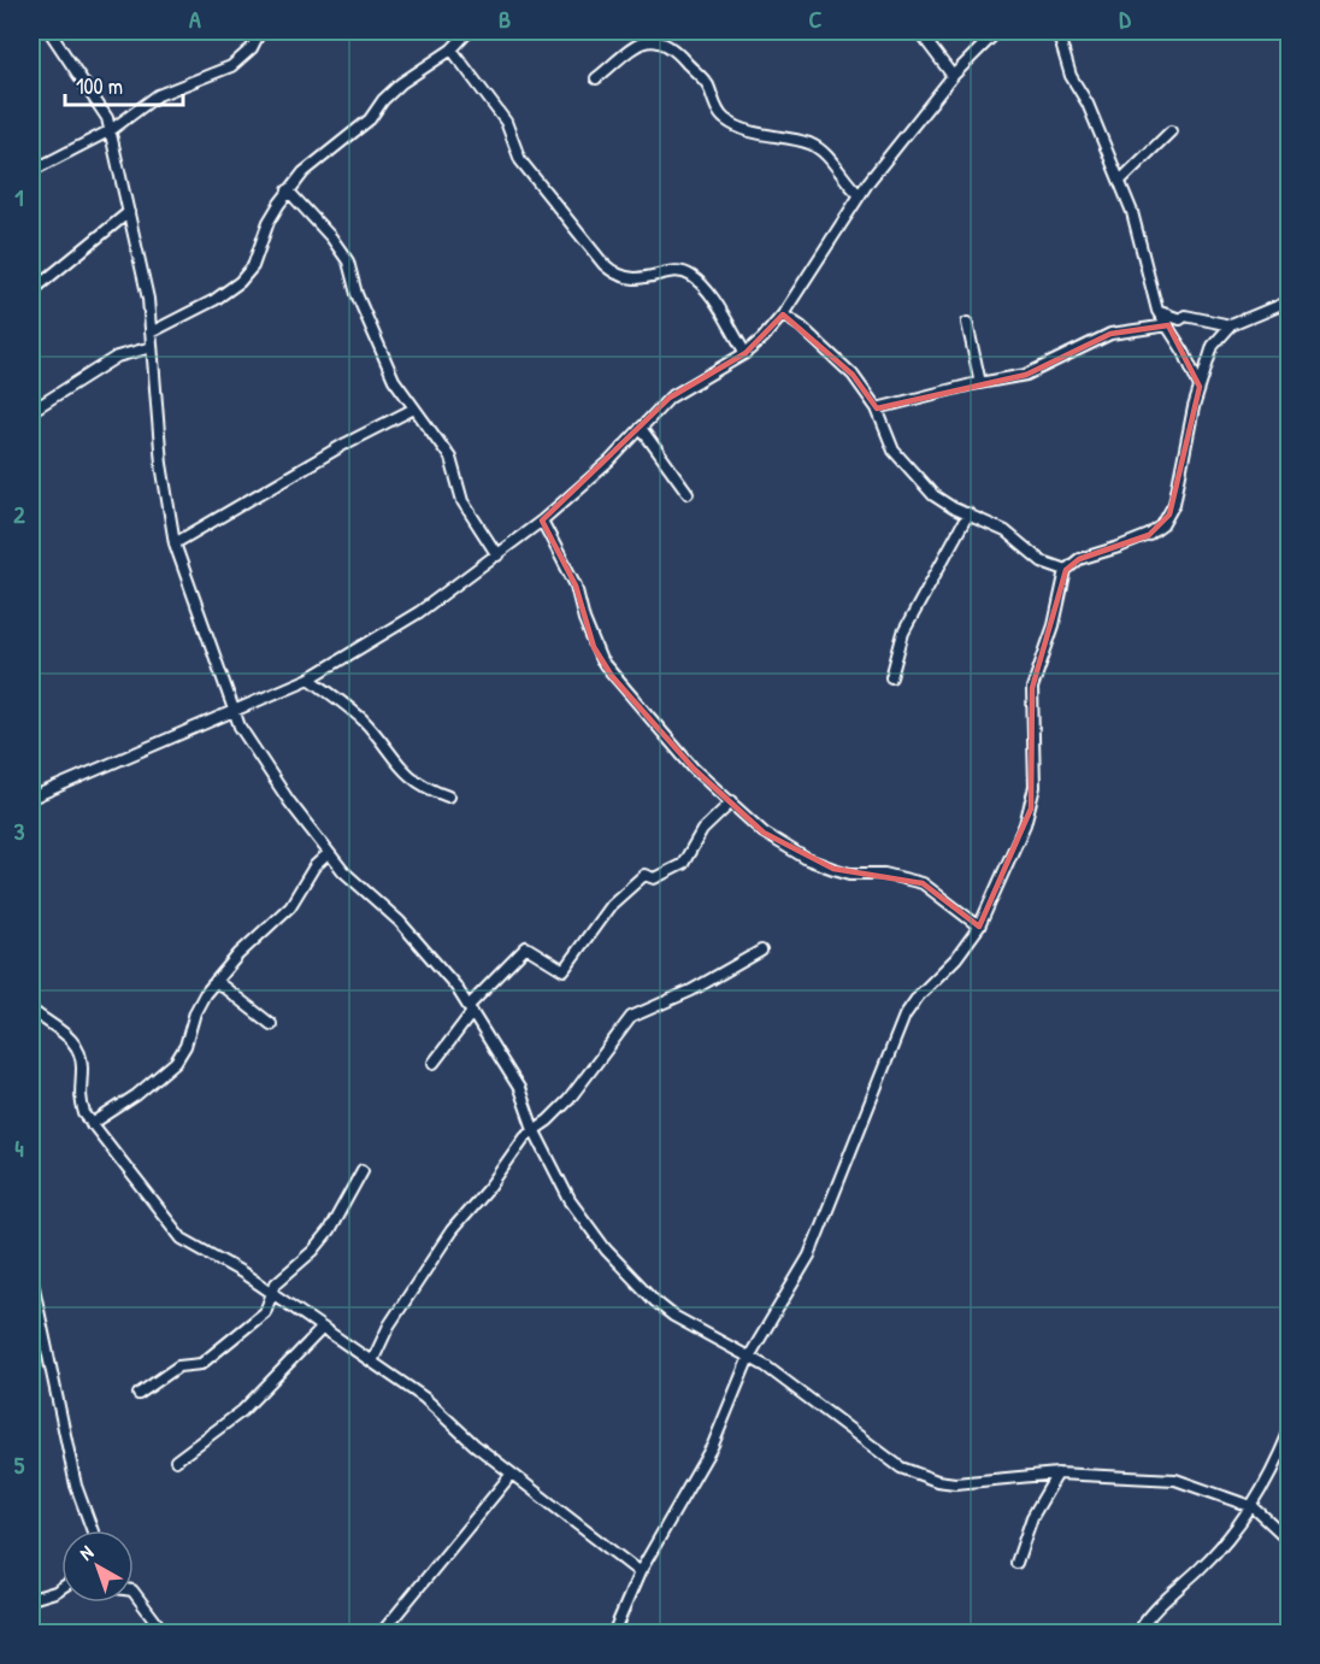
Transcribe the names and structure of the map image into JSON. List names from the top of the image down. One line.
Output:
{"scale_bar":"100 m","north":"top left","grid":{"columns":["A","B","C","D"],"rows":["1","2","3","4","5"]}}
